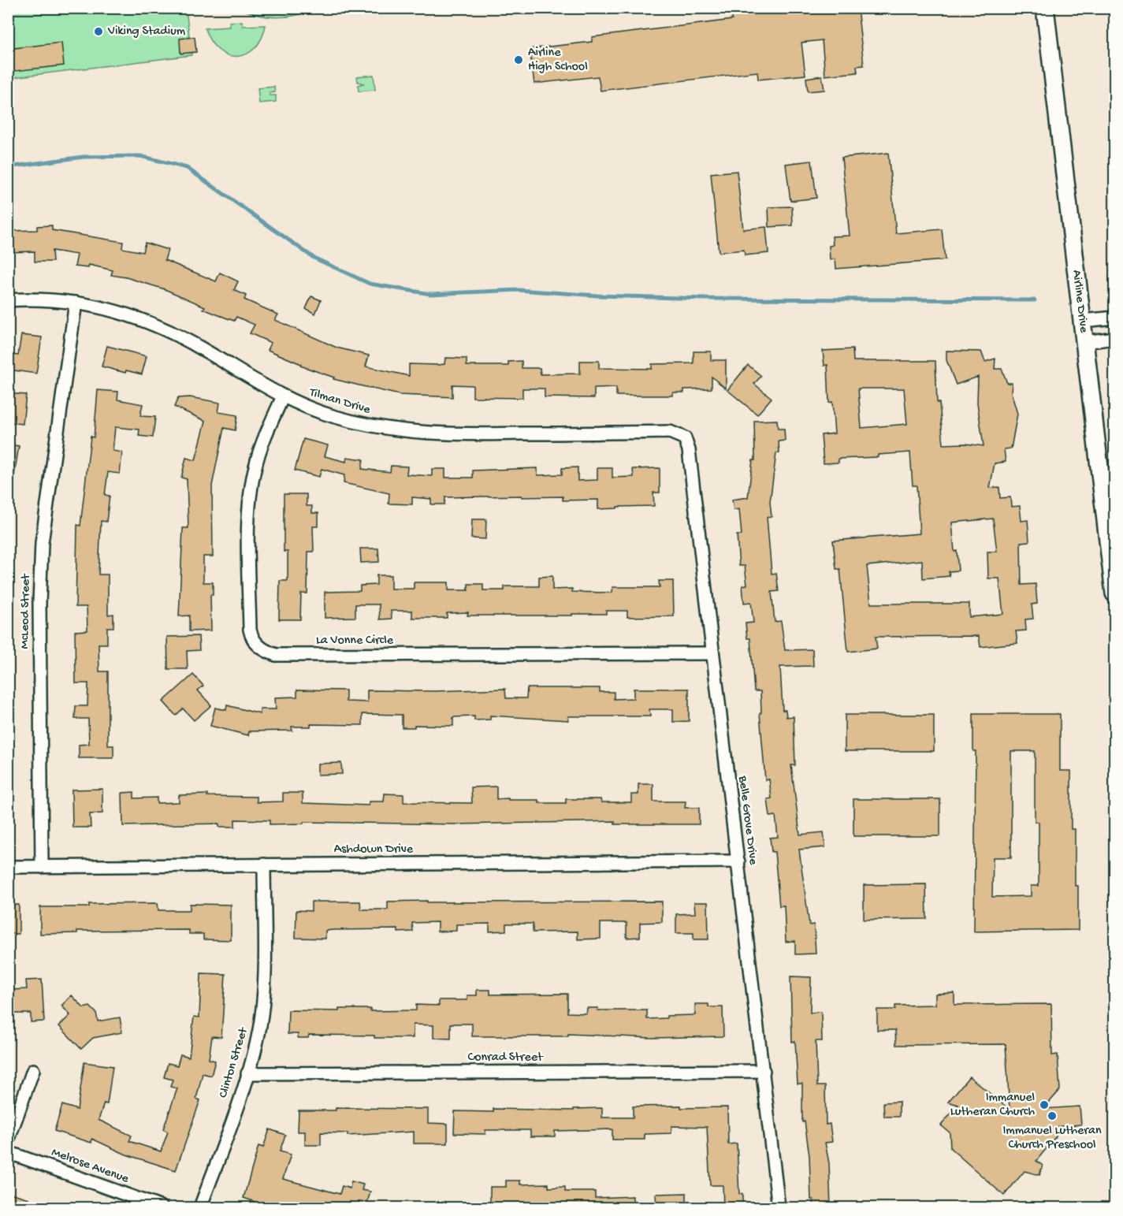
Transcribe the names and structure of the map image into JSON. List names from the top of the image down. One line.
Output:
{"streets":{"main road":["Airline Drive"],"street":["Tilman Drive","McLeod Street","La Vonne Circle","Belle Grove Drive","Ashdown Drive","Conrad Street","Clinton Street","Melrose Avenue"]},"crossings":[["Tilman Drive","McLeod Street"],["Tilman Drive","La Vonne Circle"],["Tilman Drive","Belle Grove Drive"],["McLeod Street","Ashdown Drive"],["La Vonne Circle","Belle Grove Drive"],["Belle Grove Drive","Ashdown Drive"],["Belle Grove Drive","Conrad Street"],["Ashdown Drive","Clinton Street"],["Conrad Street","Clinton Street"]],"places":["Viking Stadium","Airline High School","Immanuel Lutheran Church","Immanuel Lutheran Church Preschool"]}
